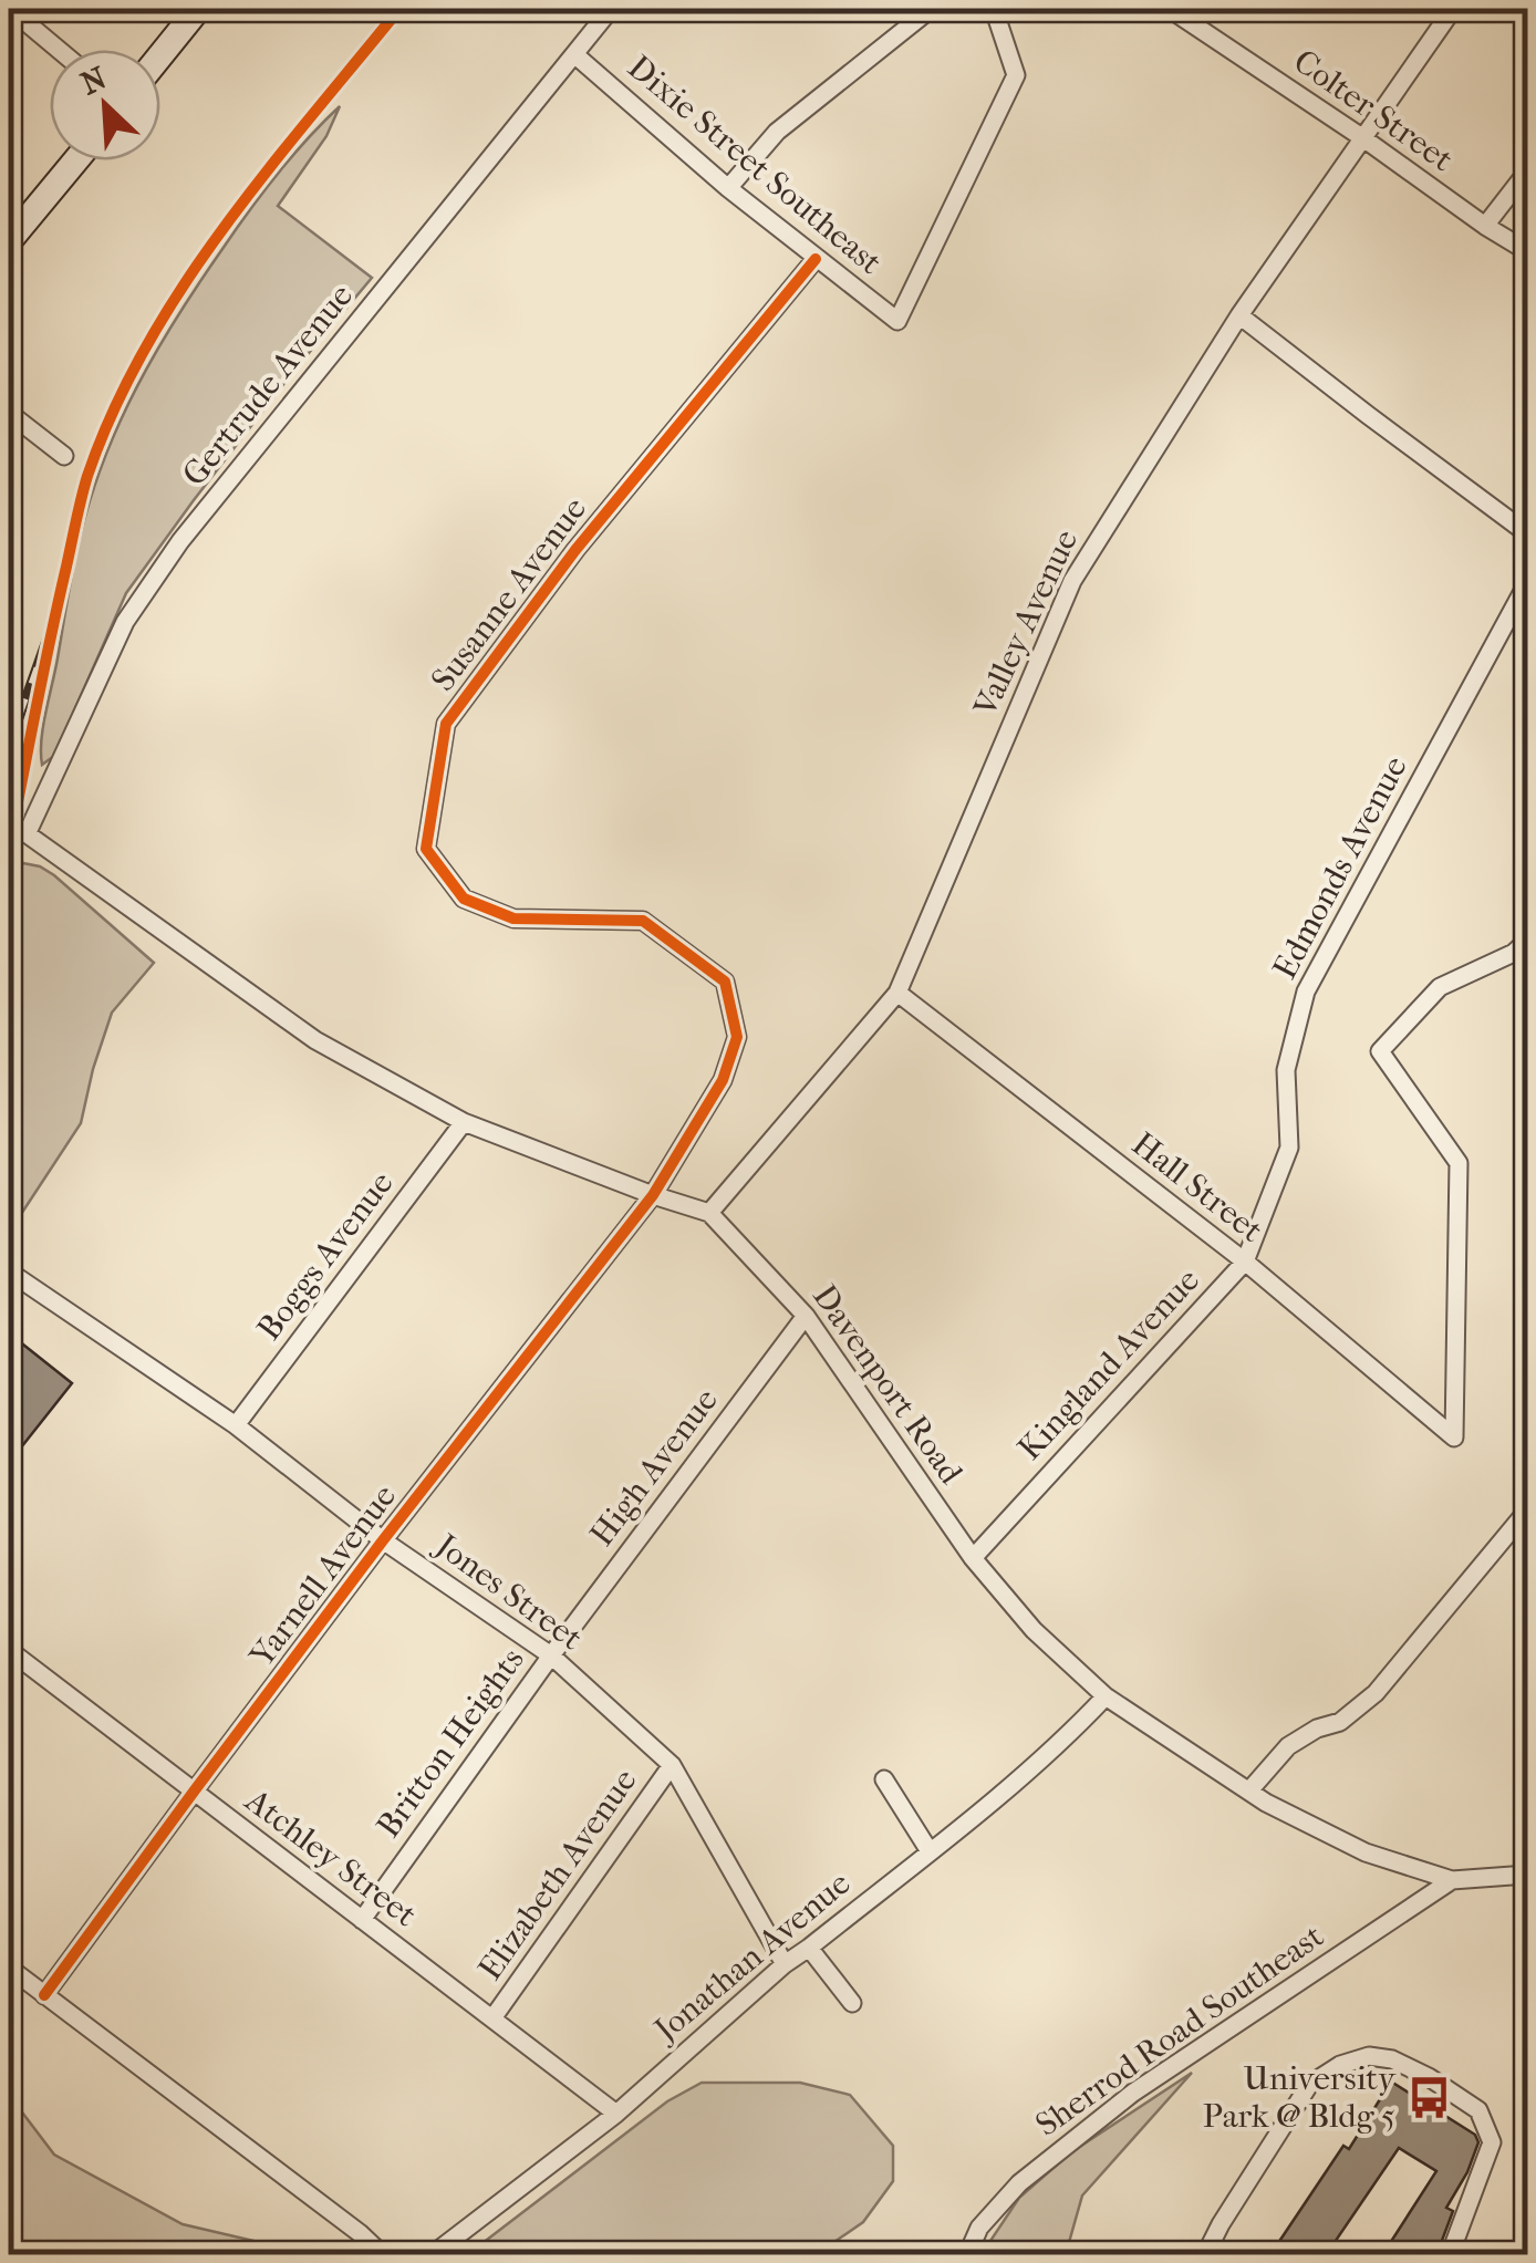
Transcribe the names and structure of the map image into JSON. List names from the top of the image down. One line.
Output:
{"streets":{"street":["Colter Street","Dixie Street Southeast","Gertrude Avenue","Susanne Avenue","Valley Avenue","Edmonds Avenue","Hall Street","Boggs Avenue","Kingland Avenue","Davenport Road","High Avenue","Yarnell Avenue","Jones Street","Britton Heights","Atchley Street","Elizabeth Avenue","Jonathan Avenue","Sherrod Road Southeast"]},"crossings":[["Colter Street","Valley Avenue"],["Dixie Street Southeast","Gertrude Avenue"],["Dixie Street Southeast","Susanne Avenue"],["Gertrude Avenue","Davenport Road"],["Susanne Avenue","Davenport Road"],["Susanne Avenue","Yarnell Avenue"],["Valley Avenue","Hall Street"],["Valley Avenue","Davenport Road"],["Edmonds Avenue","Hall Street"],["Edmonds Avenue","Kingland Avenue"],["Hall Street","Kingland Avenue"],["Boggs Avenue","Davenport Road"],["Boggs Avenue","Jones Street"],["Kingland Avenue","Davenport Road"],["Davenport Road","High Avenue"],["Davenport Road","Yarnell Avenue"],["Davenport Road","Jonathan Avenue"],["Davenport Road","Sherrod Road Southeast"],["High Avenue","Jones Street"],["High Avenue","Britton Heights"],["Yarnell Avenue","Jones Street"],["Yarnell Avenue","Atchley Street"],["Jones Street","Britton Heights"],["Jones Street","Elizabeth Avenue"],["Jones Street","Jonathan Avenue"],["Britton Heights","Atchley Street"],["Atchley Street","Elizabeth Avenue"],["Atchley Street","Jonathan Avenue"]],"places":{"bus stop":["University Park @ Bldg 5"]},"north":"top left"}
